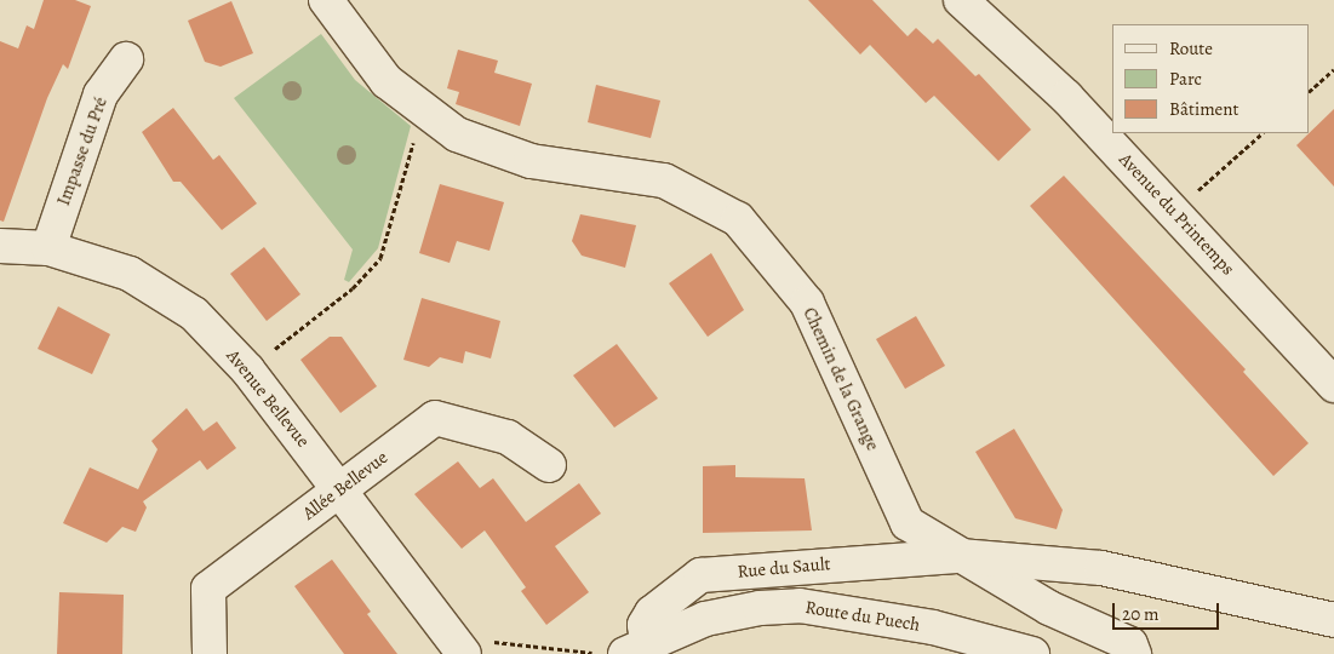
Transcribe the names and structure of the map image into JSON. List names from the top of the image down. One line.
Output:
{"streets":{"street":["Impasse du Pré","Avenue du Printemps","Chemin de la Grange","Avenue Bellevue","Allée Bellevue","Rue du Sault","Route du Puech"]},"crossings":[["Impasse du Pré","Avenue Bellevue"],["Chemin de la Grange","Rue du Sault"],["Avenue Bellevue","Allée Bellevue"],["Rue du Sault","Route du Puech"]],"legend":["Route","Parc","Bâtiment"],"scale_bar":"20 m"}
